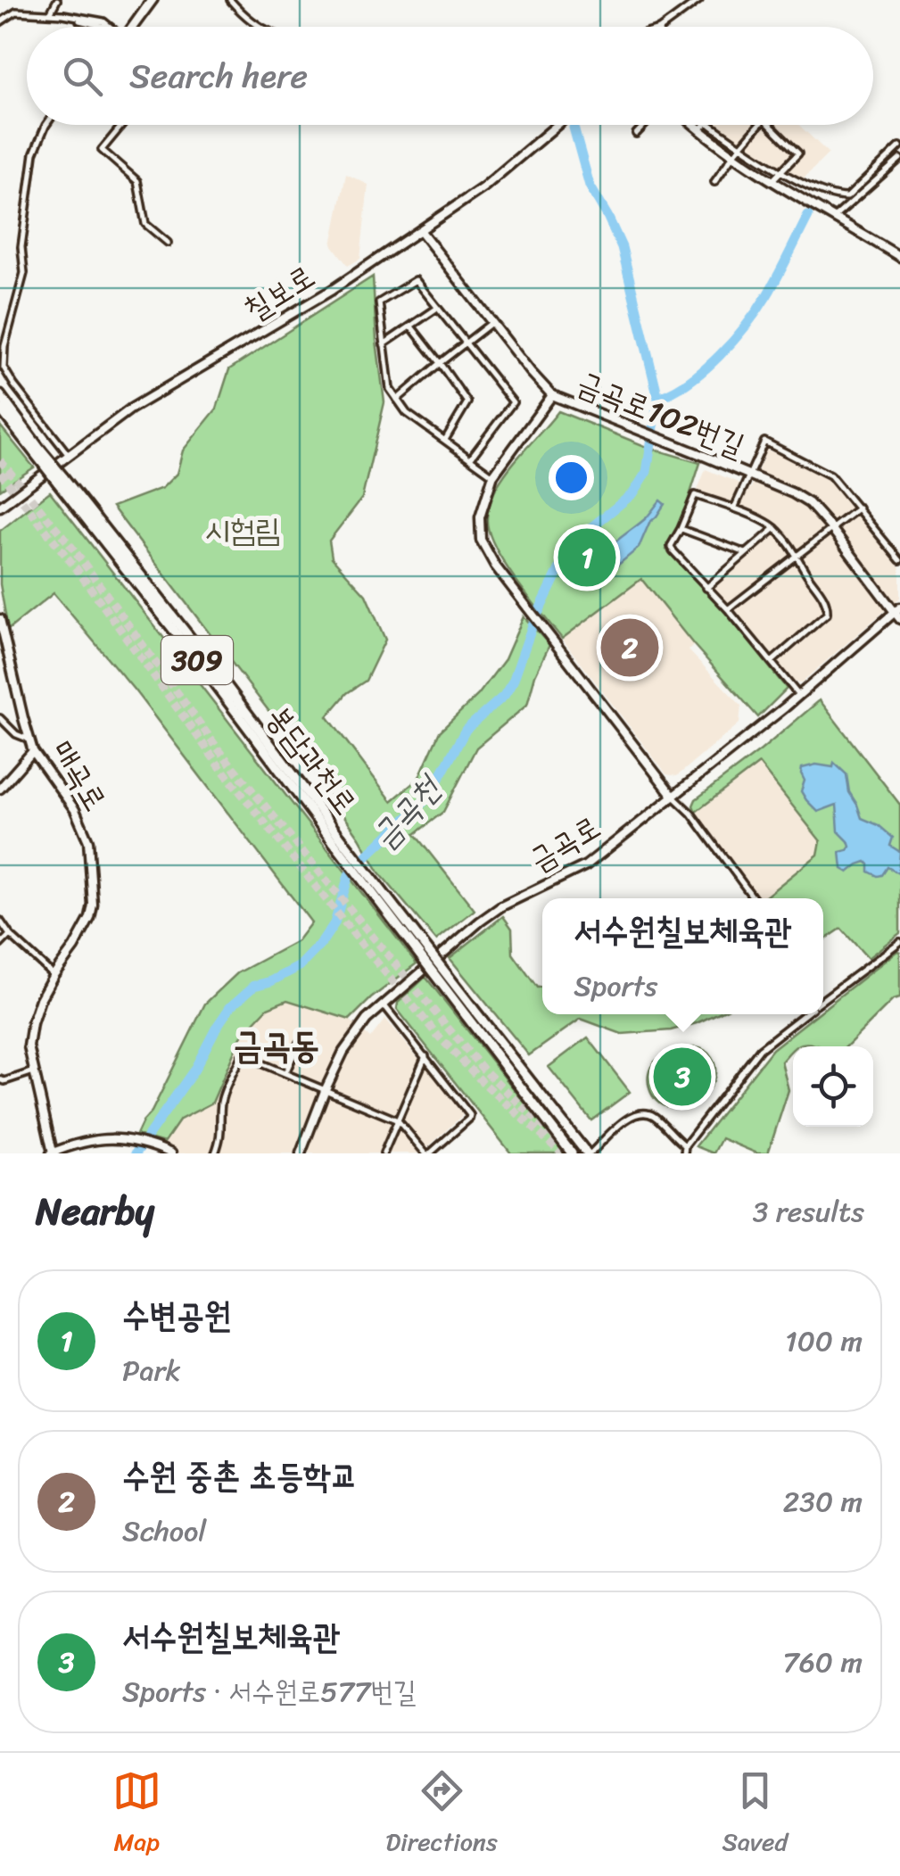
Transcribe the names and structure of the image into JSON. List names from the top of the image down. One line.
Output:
{"streets":{"highway":["309","봉담과천로"],"street":["칠보로","금곡로102번길","매곡로","금곡로"]},"crossings":[["칠보로","금곡로102번길"],["금곡로102번길","금곡로"]],"districts":["금곡동"],"water":["금곡천"],"parks":["시험림"],"page":{"search":"Search here","pins":["1","2","3"],"popup":["서수원칠보체육관","Sports"],"heading":["Nearby","3 results"],"list":[{"mark":"1","name":"수변공원","note":"Park","value":"100 m"},{"mark":"2","name":"수원 중촌 초등학교","note":"School","value":"230 m"},{"mark":"3","name":"서수원칠보체육관","note":"Sports · 서수원로577번길","value":"760 m"}],"nav":["Map","Directions","Saved"]}}
